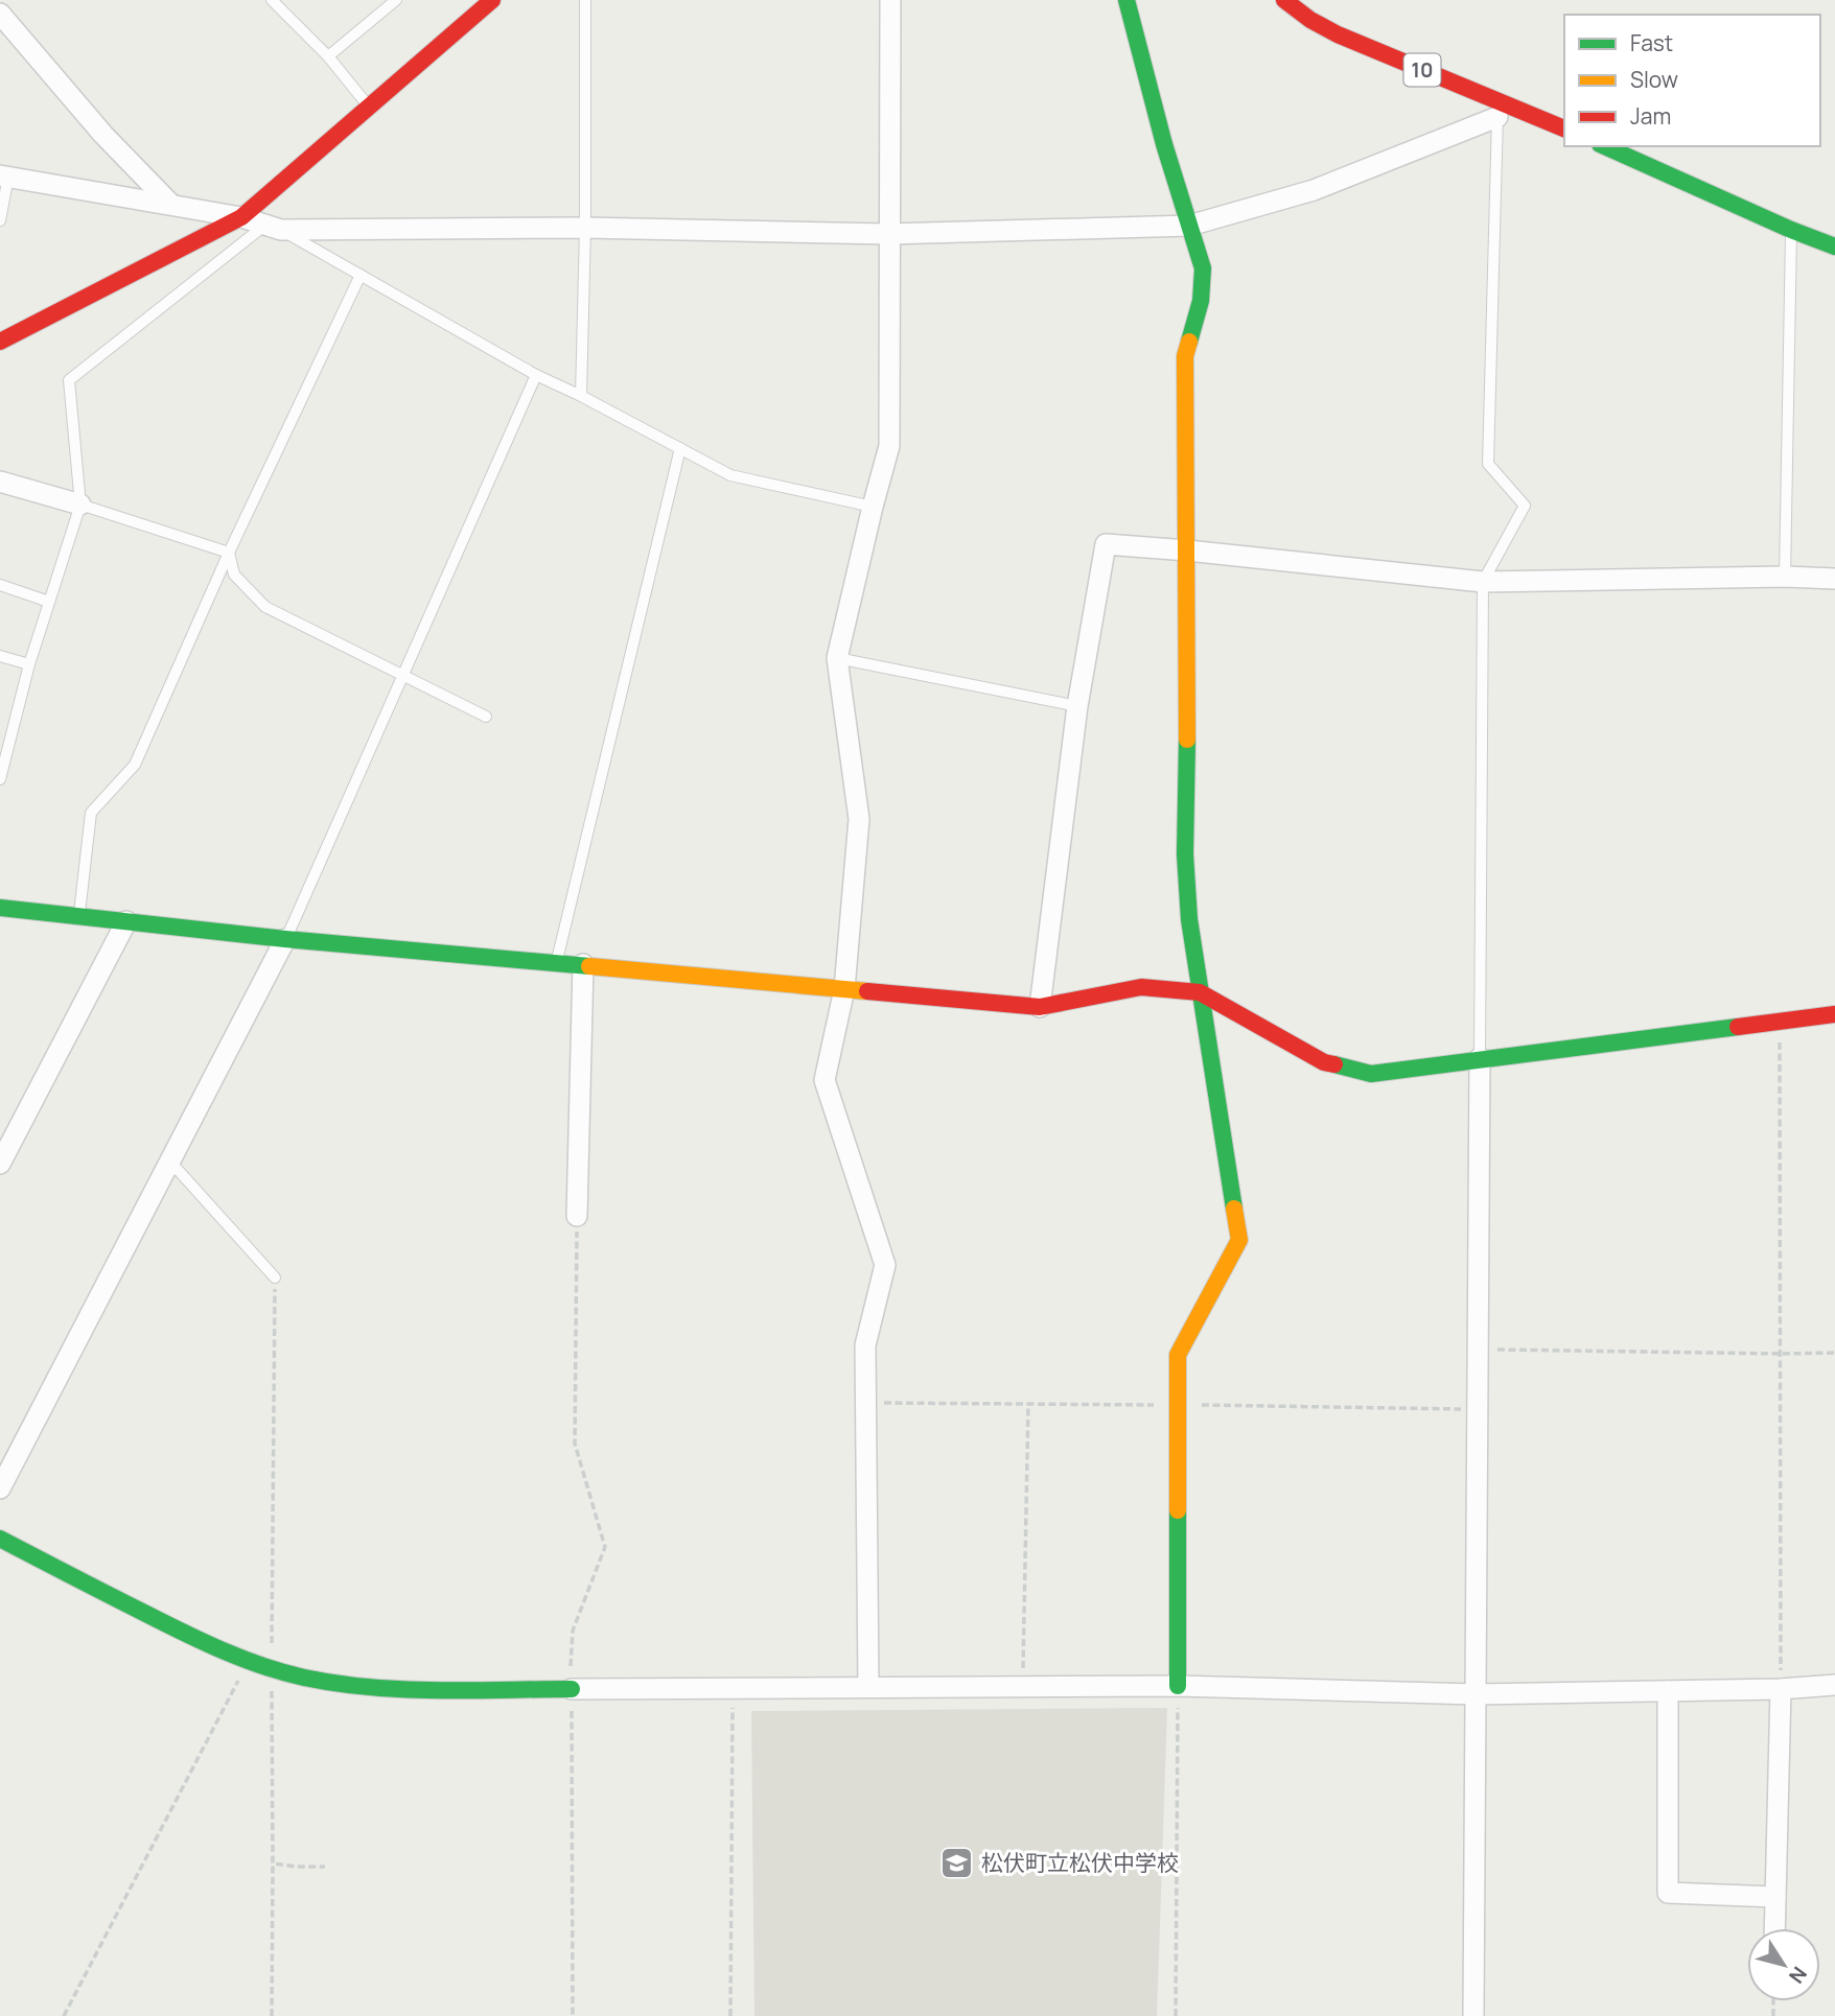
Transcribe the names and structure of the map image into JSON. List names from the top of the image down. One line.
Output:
{"streets":{"street":["10"]},"places":{"school or university":["松伏町立松伏中学校"]},"legend":["Fast","Slow","Jam"],"north":"bottom right"}
